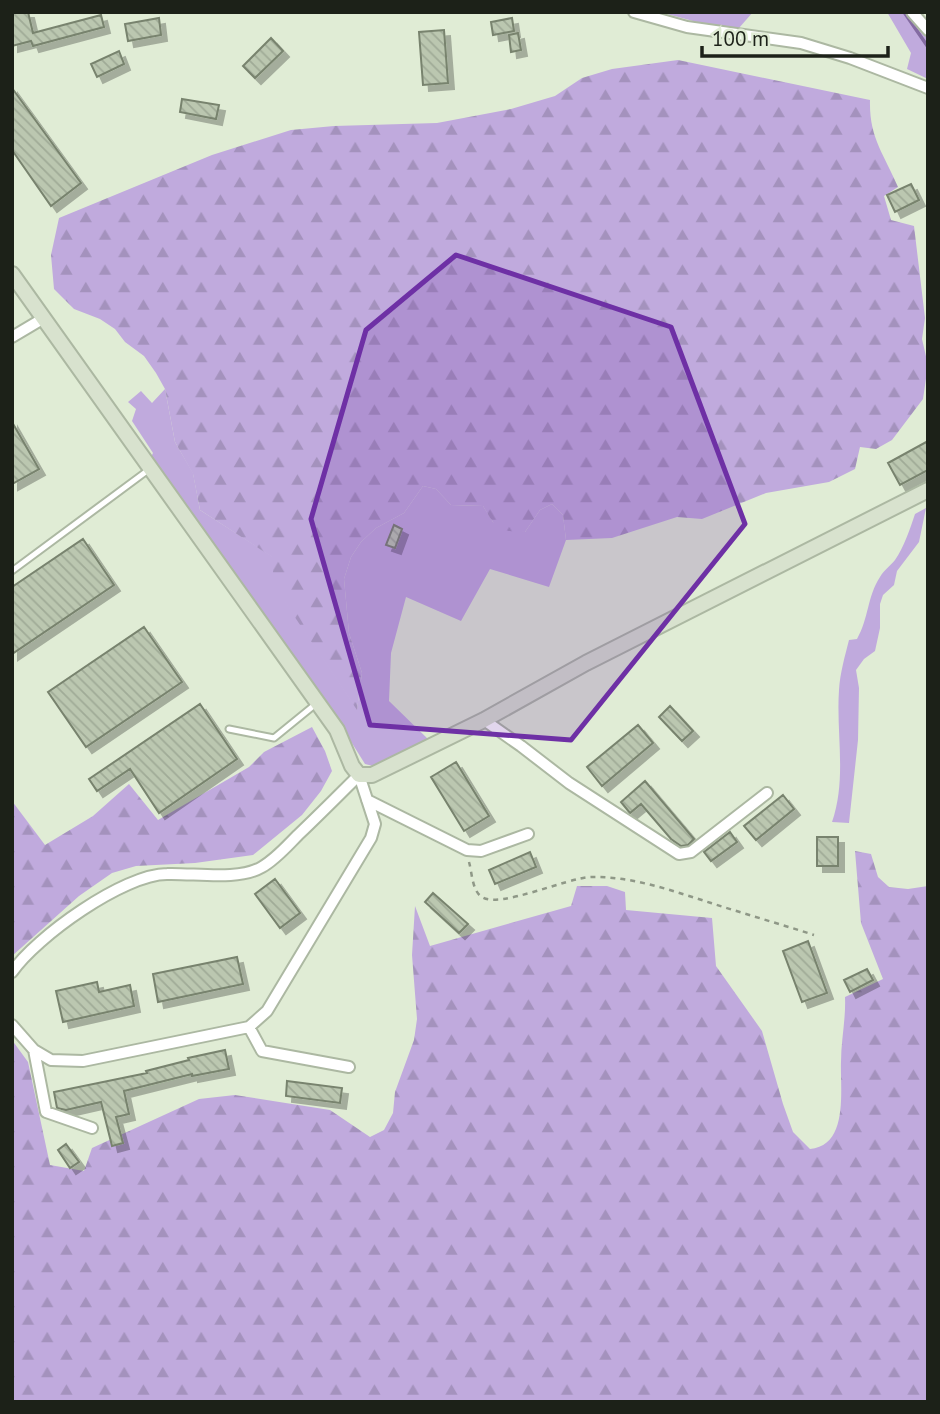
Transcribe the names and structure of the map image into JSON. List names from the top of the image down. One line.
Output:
{"scale_bar":"100 m"}
